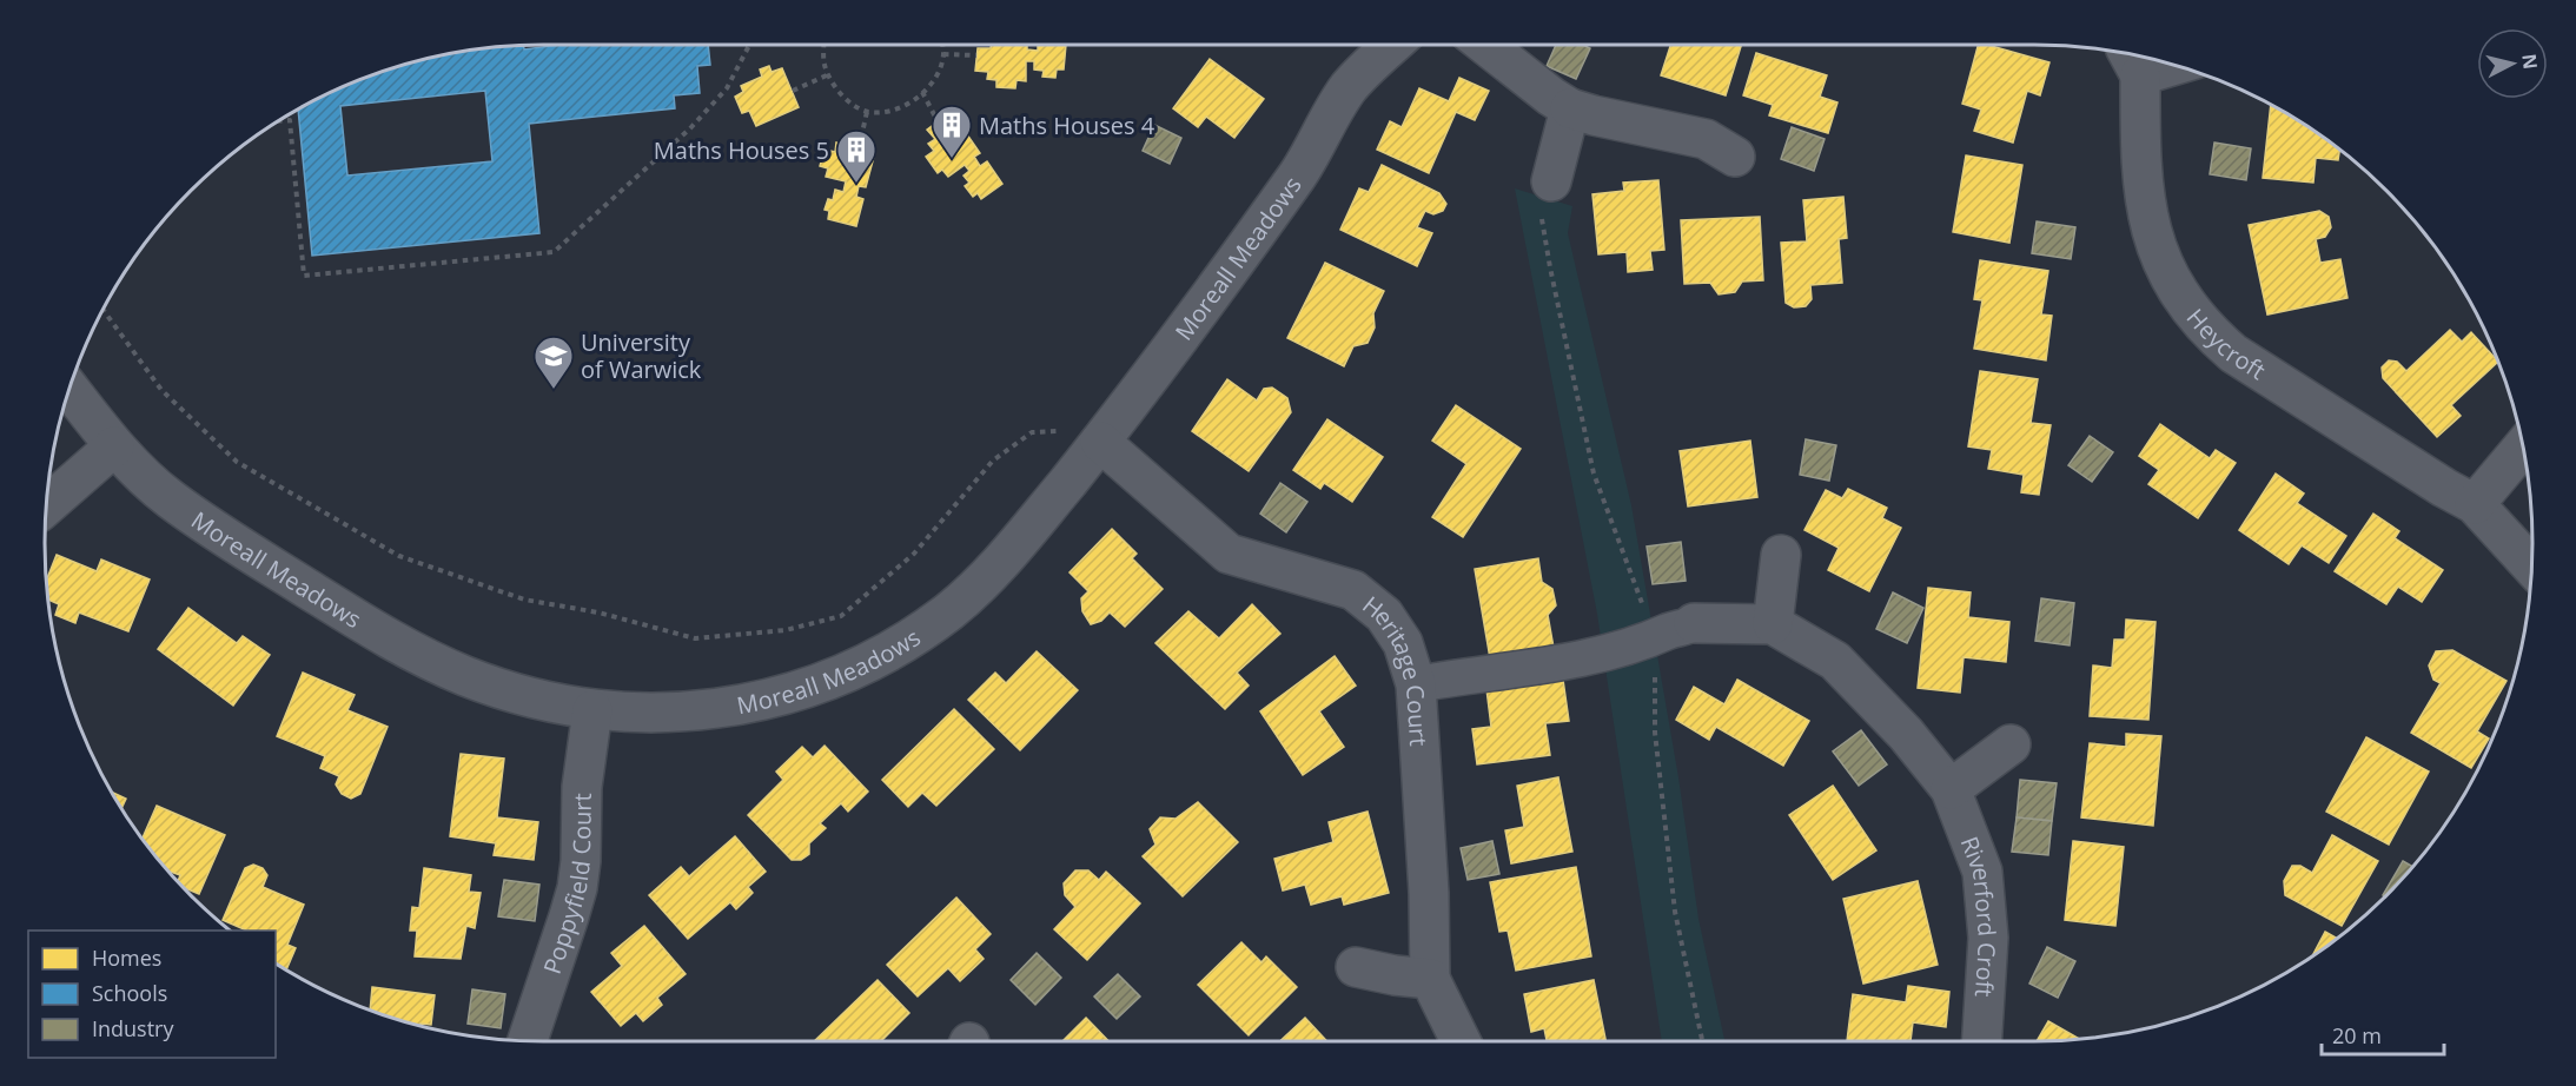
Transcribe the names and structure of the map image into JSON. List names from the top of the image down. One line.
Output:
{"streets":{"street":["Moreall Meadows","Heycroft","Heritage Court","Poppyfield Court","Riverford Croft"]},"crossings":[["Moreall Meadows","Heritage Court"],["Moreall Meadows","Poppyfield Court"]],"places":{"building":["Maths Houses 4","Maths Houses 5"],"school or university":["University of Warwick"]},"legend":["Homes","Schools","Industry"],"scale_bar":"20 m","north":"right"}
